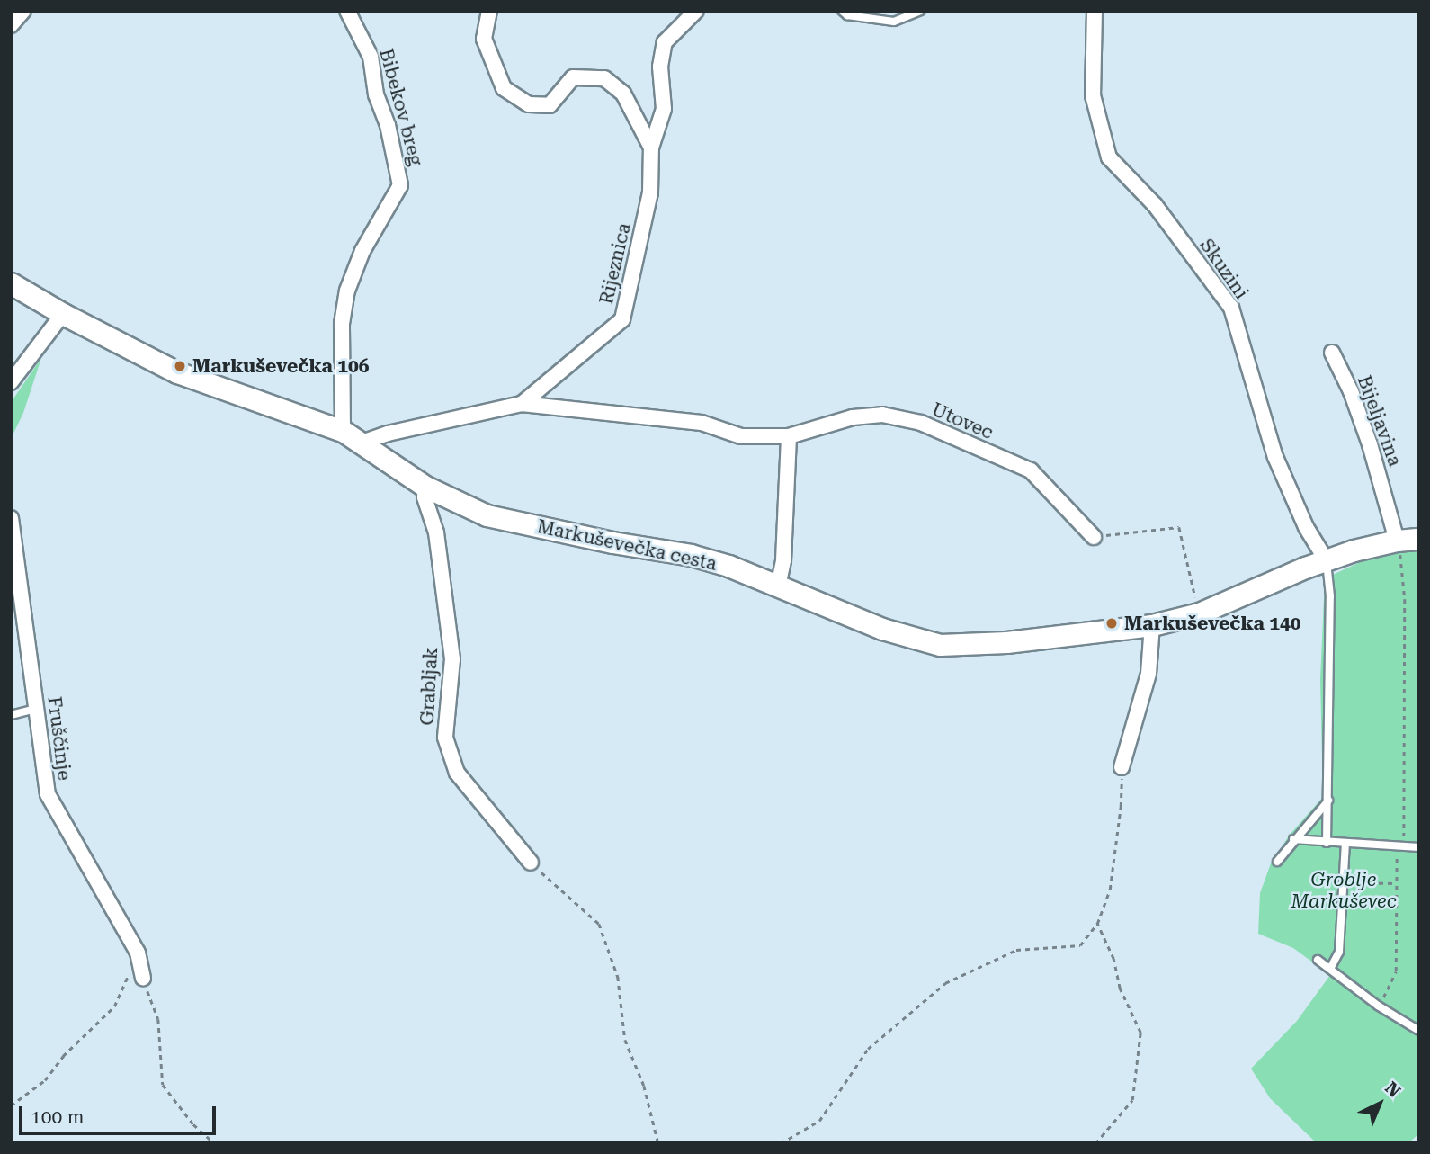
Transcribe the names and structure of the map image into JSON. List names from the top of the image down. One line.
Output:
{"streets":{"main road":["Markuševečka cesta"],"street":["Bibekov breg","Rijeznica","Skuzini","Utovec","Bijeljavina","Grabljak","Fruščinje"]},"crossings":[["Bibekov breg","Markuševečka cesta"],["Rijeznica","Utovec"],["Rijeznica","Markuševečka cesta"],["Skuzini","Markuševečka cesta"],["Bijeljavina","Markuševečka cesta"],["Markuševečka cesta","Grabljak"]],"parks":["Groblje Markuševec"],"places":["Markuševečka 106","Markuševečka 140"],"scale_bar":"100 m","north":"top right"}
